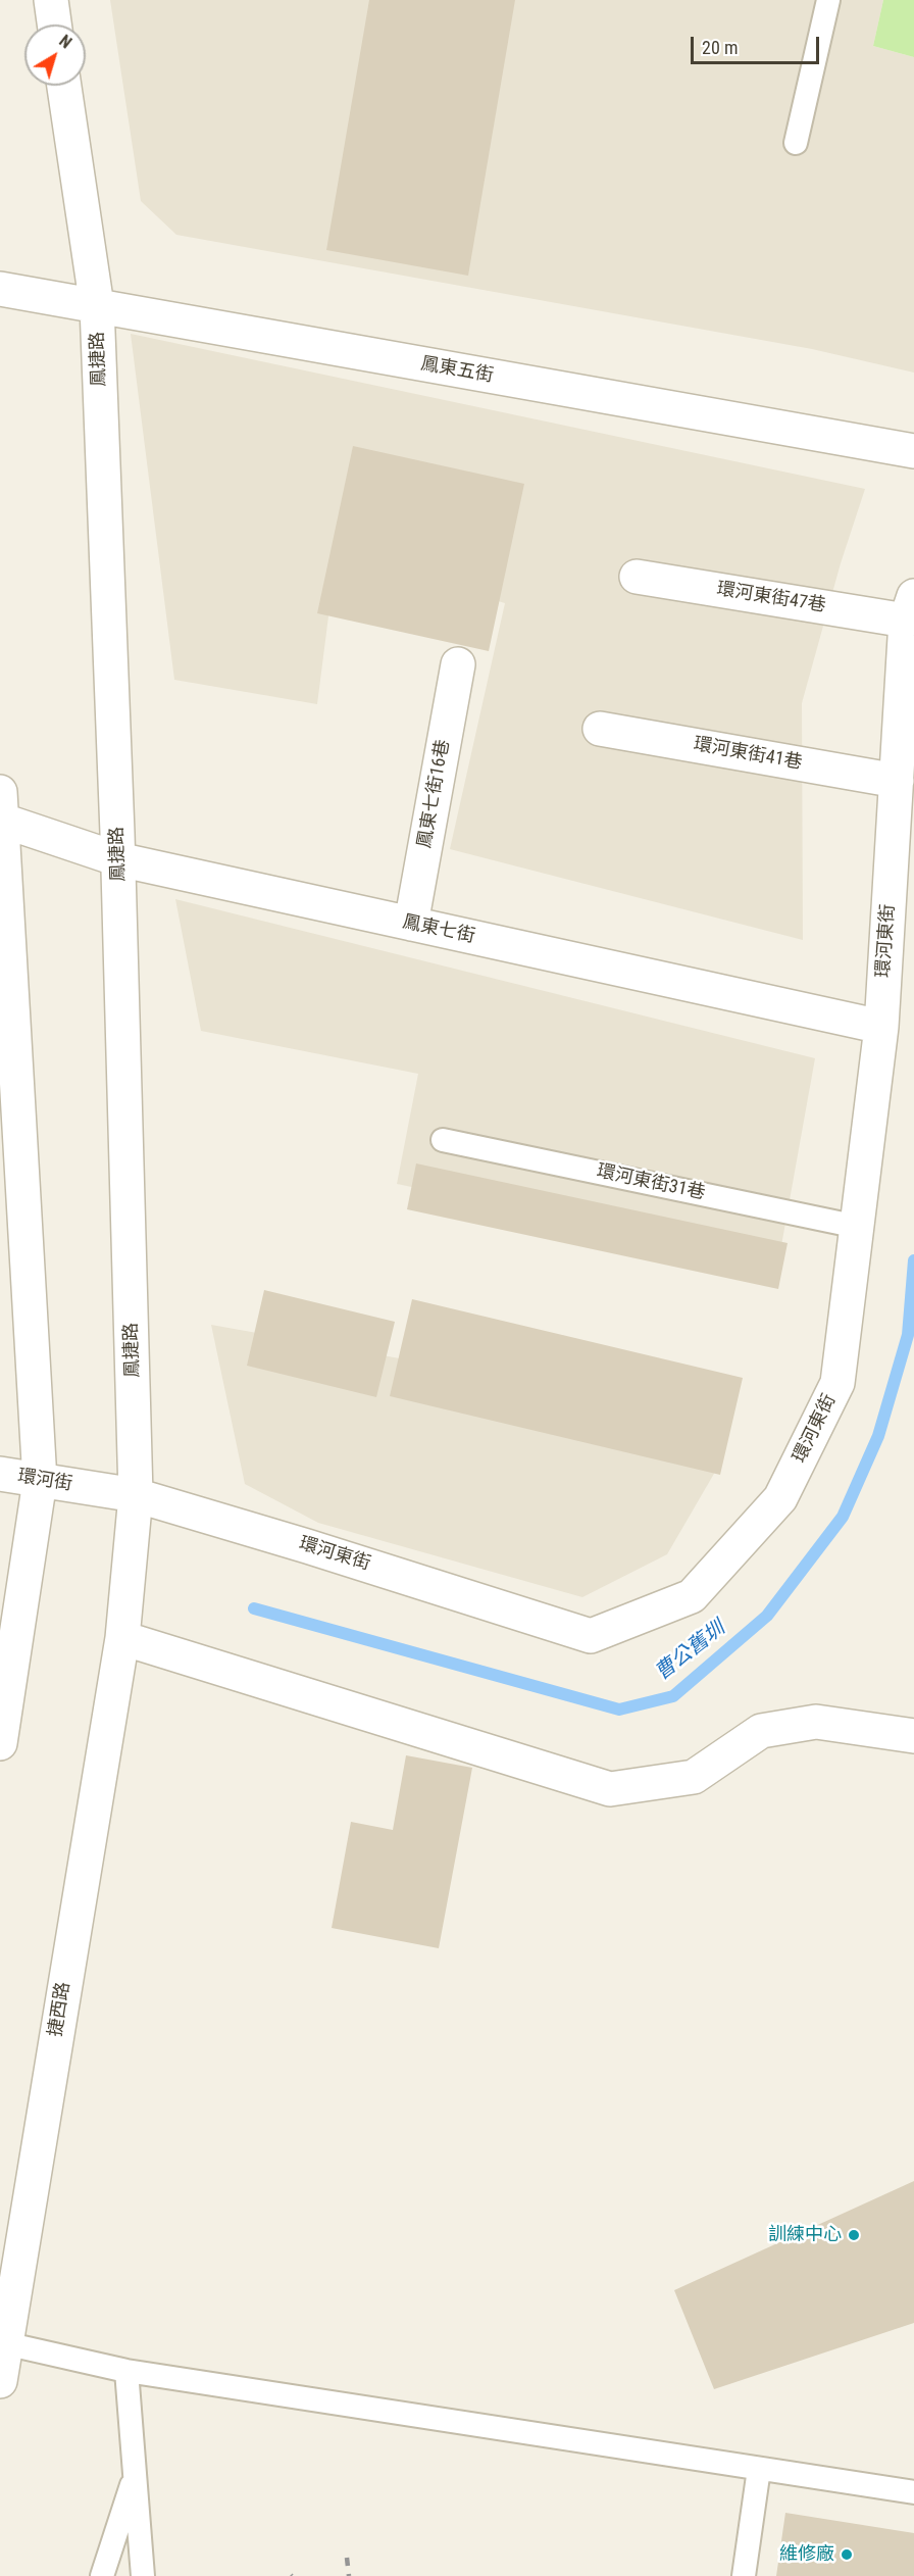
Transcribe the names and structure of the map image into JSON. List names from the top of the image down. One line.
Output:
{"streets":{"street":["鳳捷路","鳳東五街","環河東街47巷","環河東街41巷","鳳東七街16巷","鳳東七街","環河東街","環河街","捷西路"],"lane":["環河東街31巷"]},"crossings":[["鳳捷路","鳳東五街"],["鳳捷路","鳳東七街"],["鳳捷路","環河東街"],["鳳捷路","捷西路"],["環河東街47巷","環河東街"],["環河東街41巷","環河東街"],["鳳東七街16巷","鳳東七街"],["鳳東七街","環河東街"],["環河東街","環河東街31巷"],["環河東街","環河街"]],"water":["曹公舊圳"],"places":["訓練中心","維修廠"],"scale_bar":"20 m","north":"top right"}
